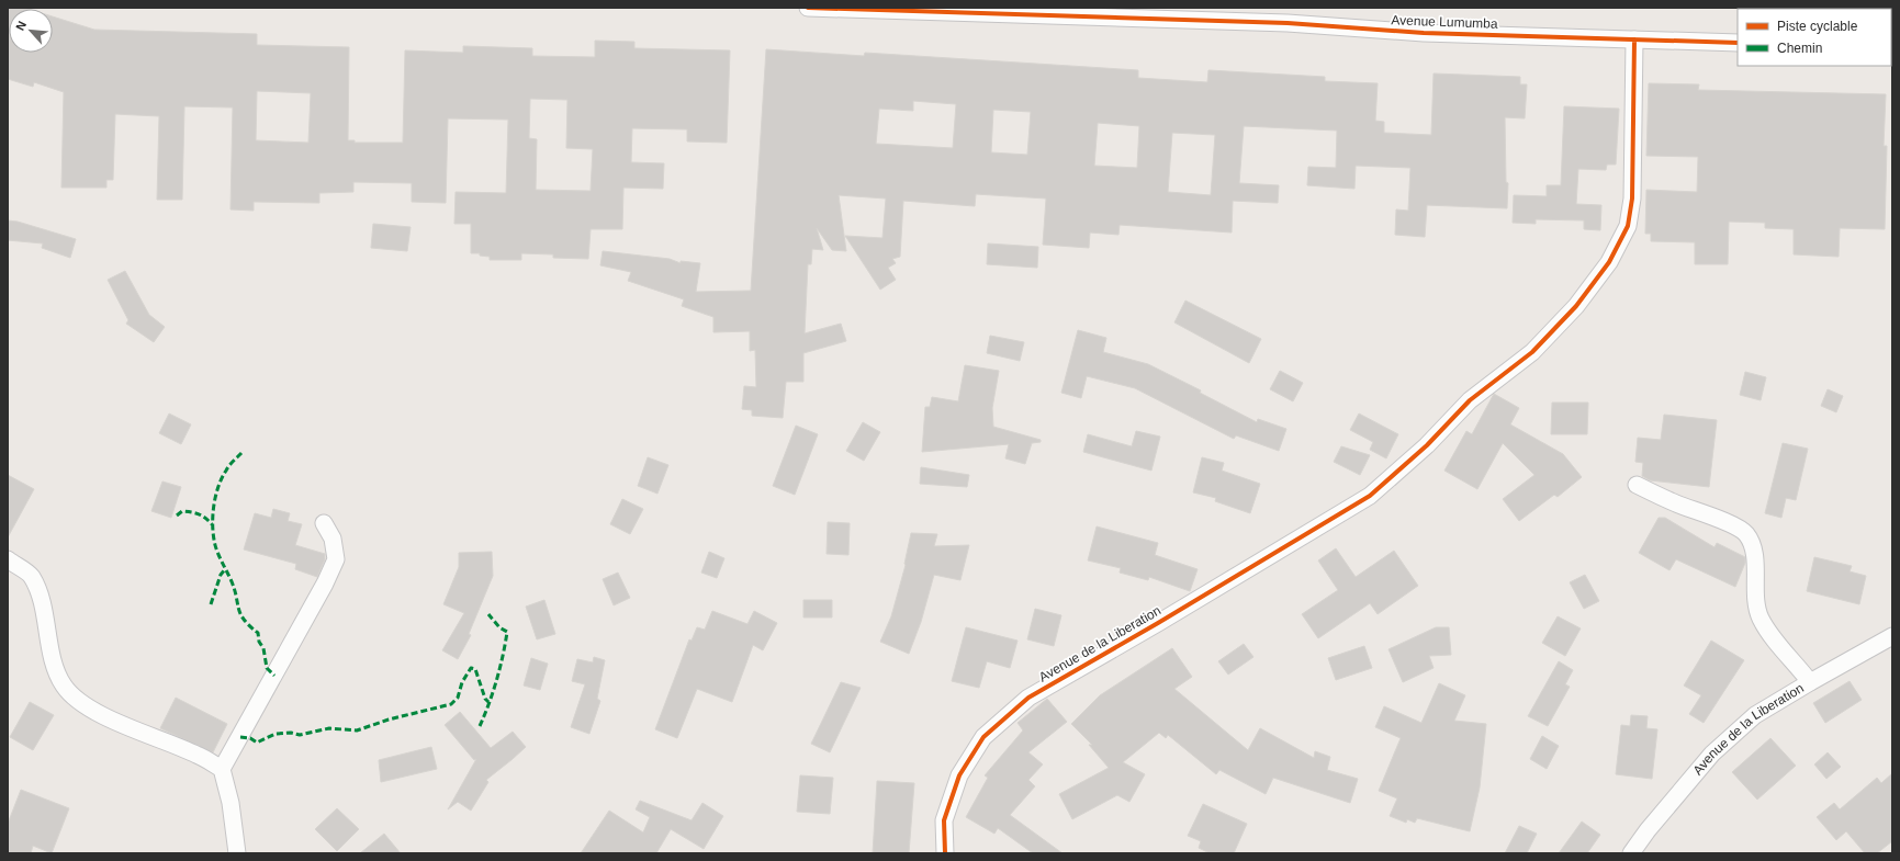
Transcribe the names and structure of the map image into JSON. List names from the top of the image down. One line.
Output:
{"streets":{"street":["Avenue Lumumba","Avenue de la Liberation"]},"crossings":[["Avenue Lumumba","Avenue de la Liberation"]],"legend":["Piste cyclable","Chemin"],"north":"top left"}
